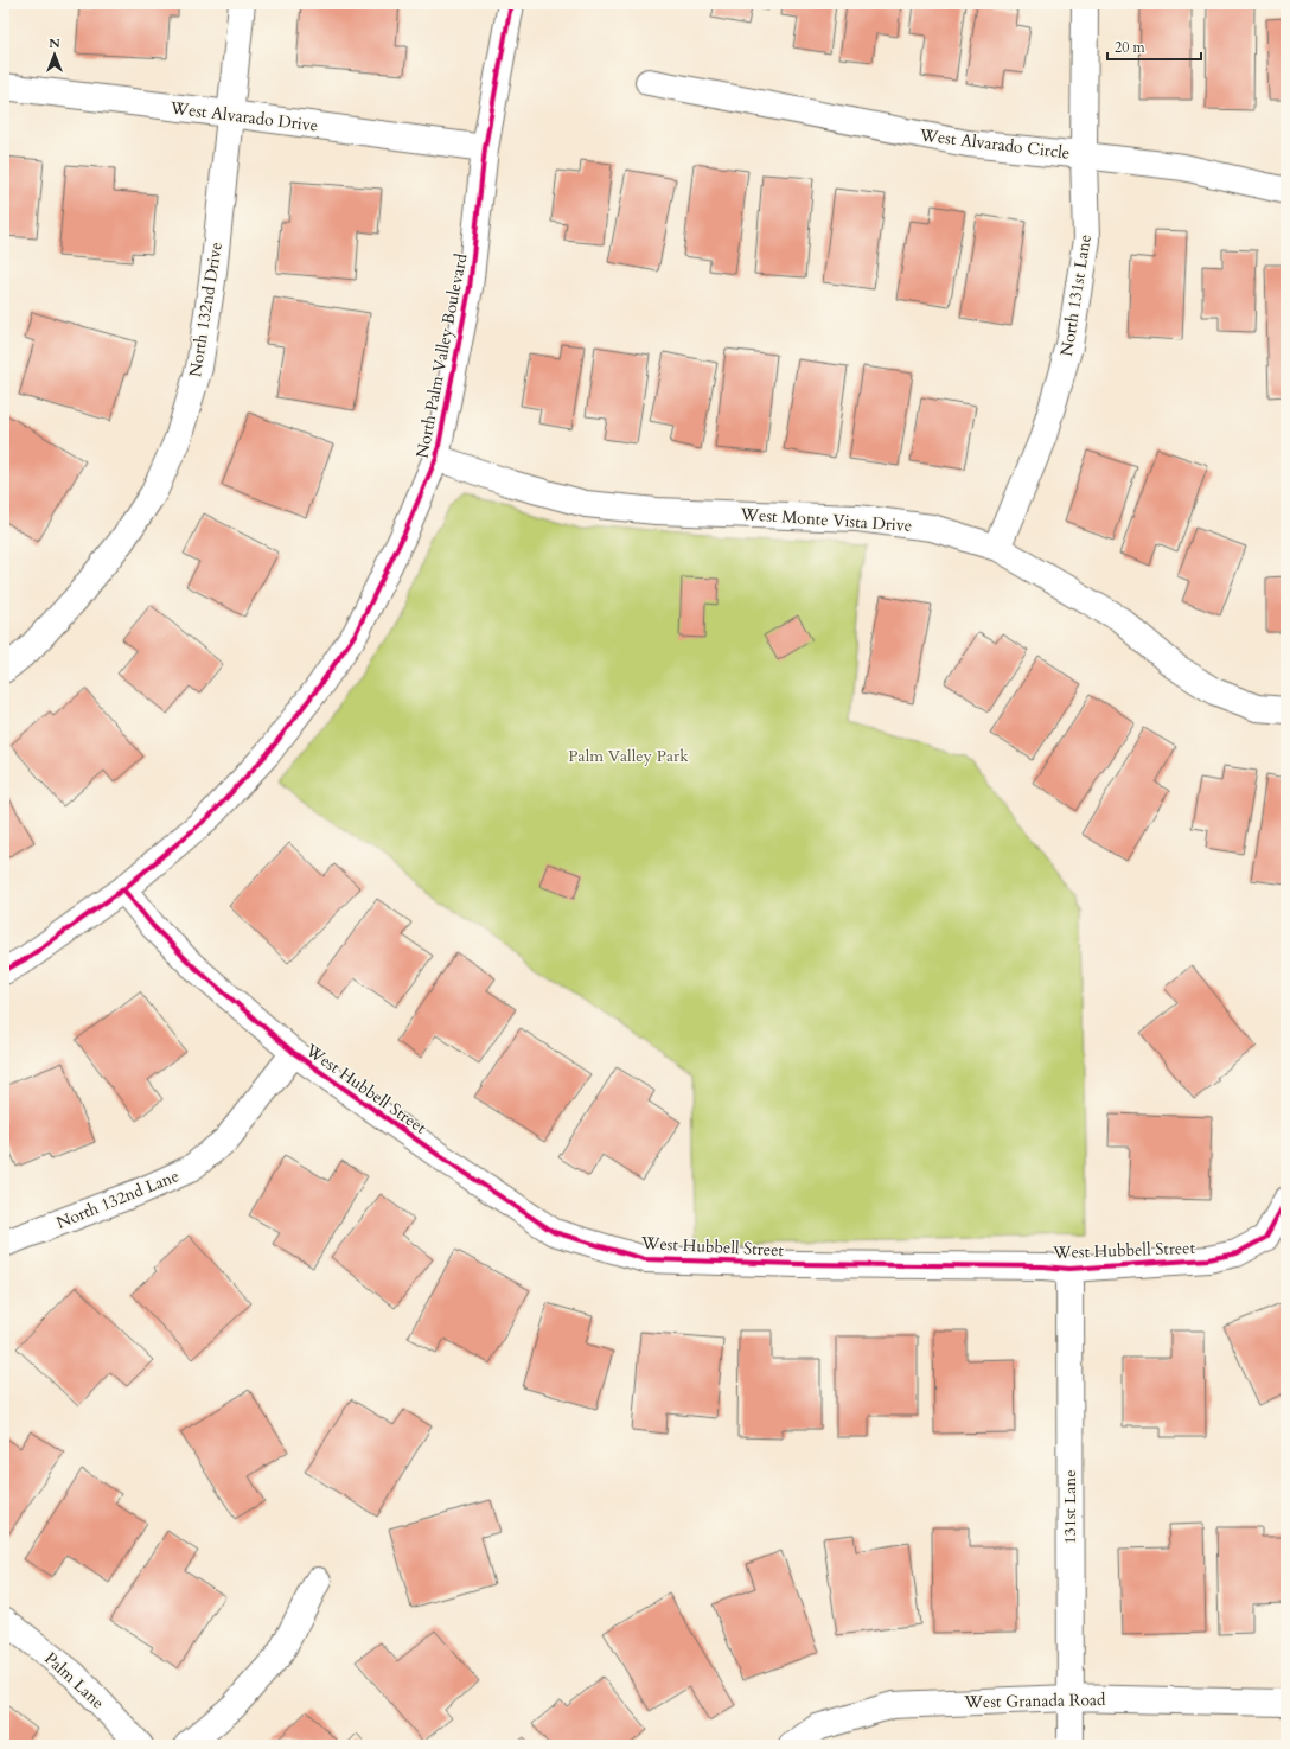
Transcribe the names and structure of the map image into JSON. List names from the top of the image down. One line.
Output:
{"streets":{"street":["West Alvarado Drive","West Alvarado Circle","North 131st Lane","North 132nd Drive","North Palm Valley Boulevard","West Monte Vista Drive","West Hubbell Street","North 132nd Lane","131st Lane","Palm Lane","West Granada Road"]},"crossings":[["West Alvarado Drive","North 132nd Drive"],["West Alvarado Drive","North Palm Valley Boulevard"],["West Alvarado Circle","North 131st Lane"],["North 131st Lane","West Monte Vista Drive"],["North Palm Valley Boulevard","West Monte Vista Drive"],["North Palm Valley Boulevard","West Hubbell Street"],["West Hubbell Street","North 132nd Lane"],["West Hubbell Street","131st Lane"],["131st Lane","West Granada Road"]],"parks":["Palm Valley Park"],"scale_bar":"20 m","north":"top"}
